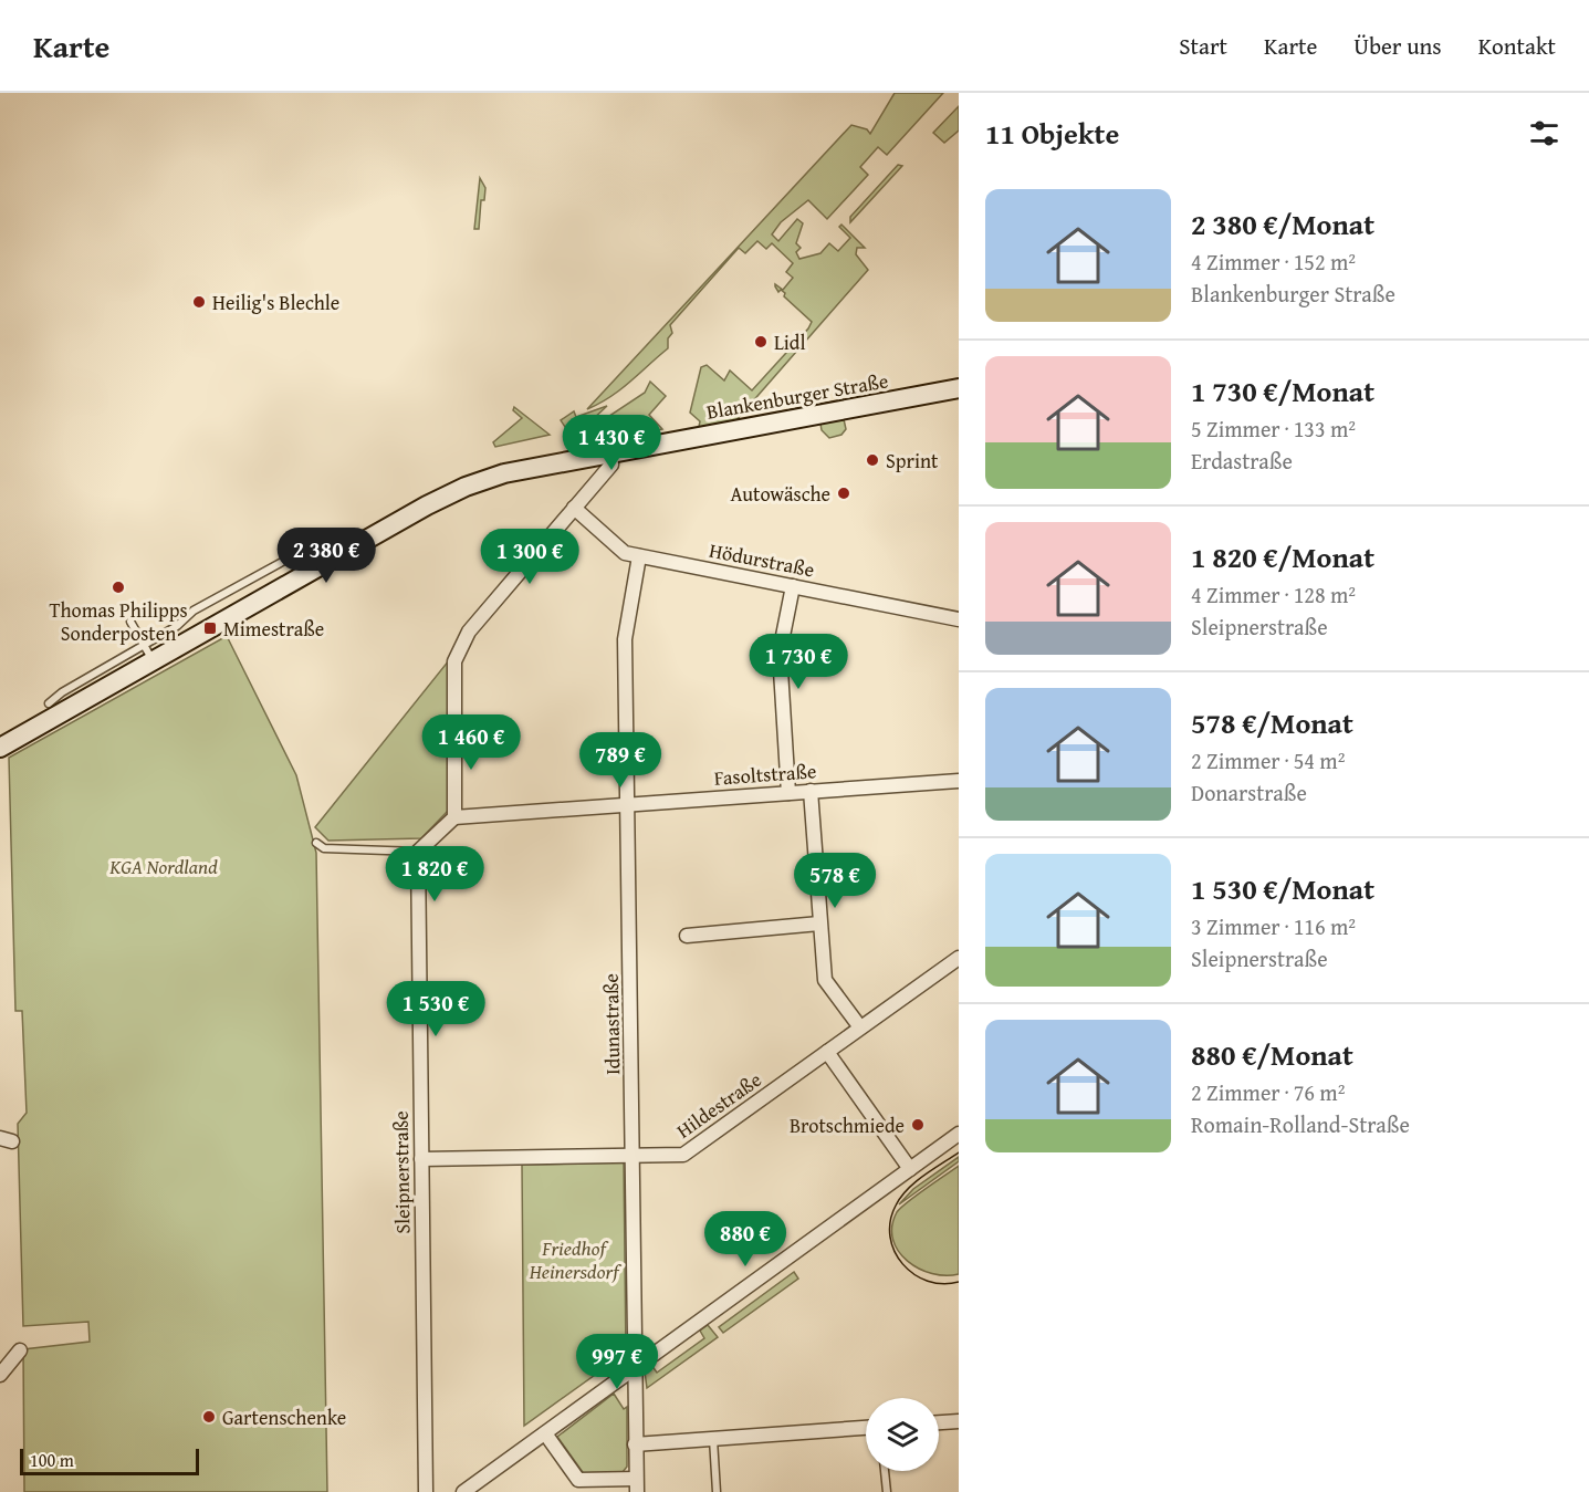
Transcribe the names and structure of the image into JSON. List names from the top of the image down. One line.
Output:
{"streets":{"main road":["Blankenburger Straße"],"street":["Hödurstraße","Fasoltstraße","Idunastraße","Hildestraße","Sleipnerstraße"]},"crossings":[["Hödurstraße","Idunastraße"],["Fasoltstraße","Idunastraße"],["Idunastraße","Hildestraße"],["Hildestraße","Sleipnerstraße"]],"parks":["KGA Nordland","Friedhof Heinersdorf"],"places":{"other":["Heilig's Blechle","Lidl","Sprint","Autowäsche","Thomas Philipps Sonderposten","Brotschmiede","Gartenschenke"],"transit":["Mimestraße"]},"scale_bar":"100 m","page":{"header":"Karte","nav":["Start","Karte","Über uns","Kontakt"],"heading":"11 Objekte","list":[{"name":"2 380 €/Monat","note":"4 Zimmer · 152 m² · Blankenburger Straße"},{"name":"1 730 €/Monat","note":"5 Zimmer · 133 m² · Erdastraße"},{"name":"1 820 €/Monat","note":"4 Zimmer · 128 m² · Sleipnerstraße"},{"name":"578 €/Monat","note":"2 Zimmer · 54 m² · Donarstraße"},{"name":"1 530 €/Monat","note":"3 Zimmer · 116 m² · Sleipnerstraße"},{"name":"880 €/Monat","note":"2 Zimmer · 76 m² · Romain-Rolland-Straße"}],"price":["1 430 €","2 380 €","1 300 €","1 730 €","1 460 €","789 €","1 820 €","578 €","1 530 €","880 €","997 €"],"scale":"100 m"}}
